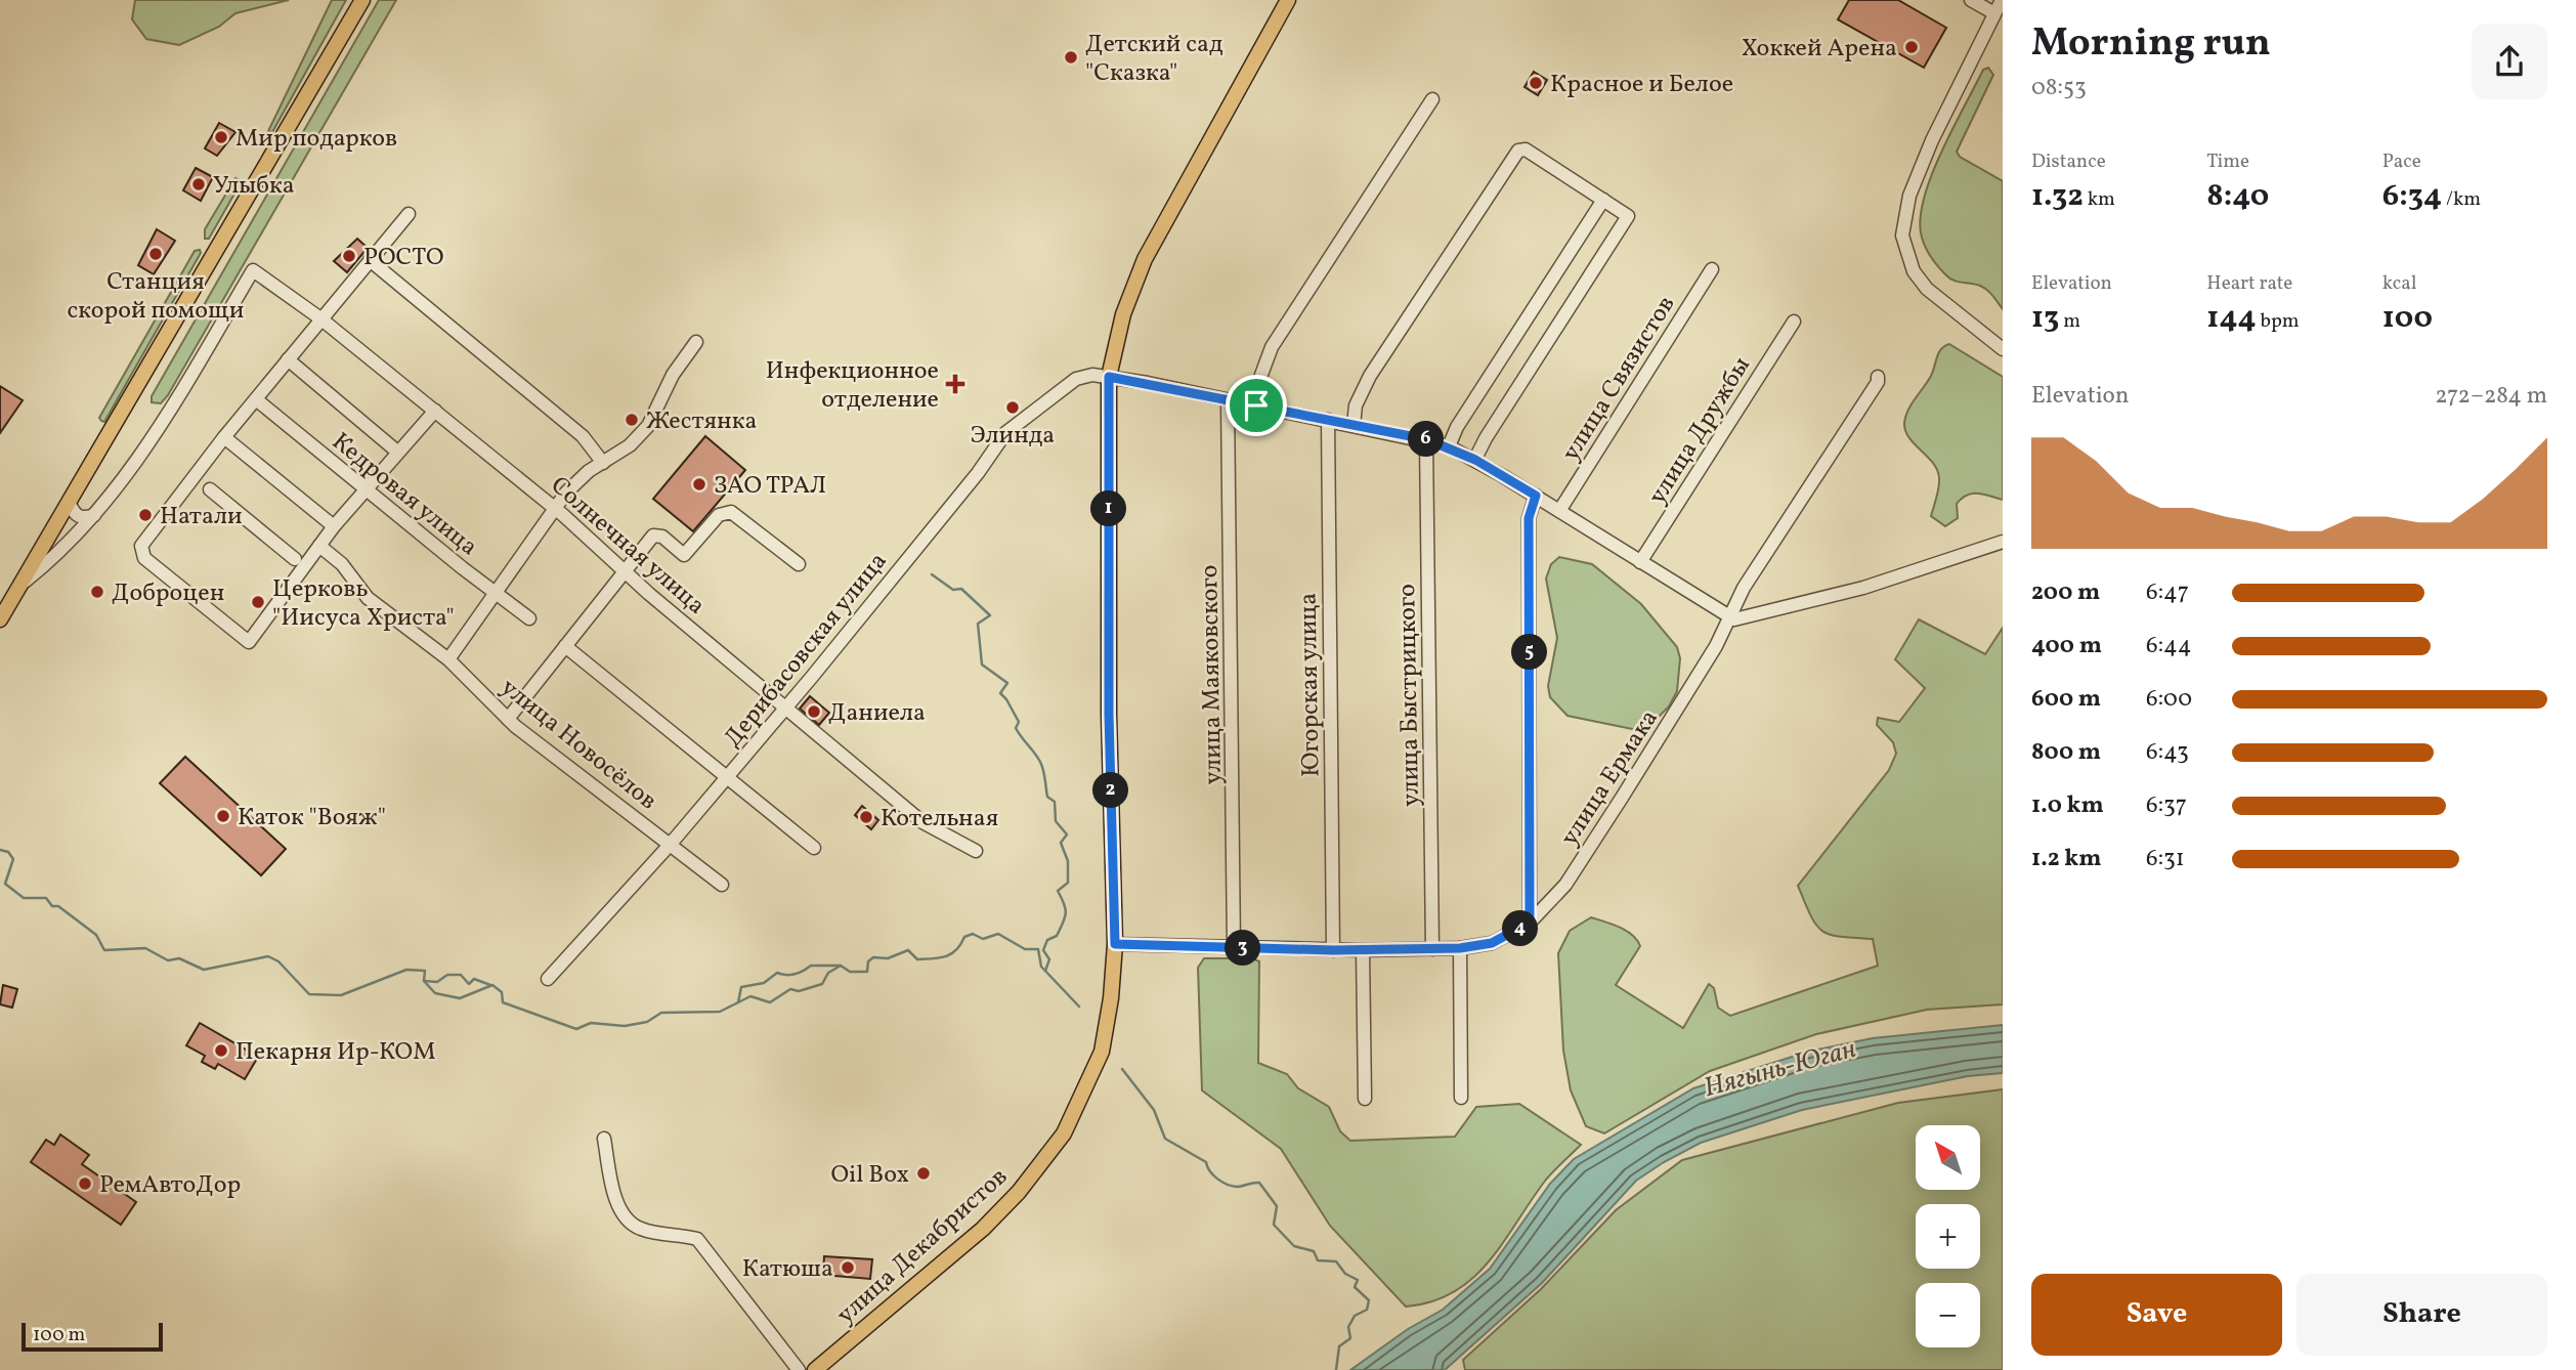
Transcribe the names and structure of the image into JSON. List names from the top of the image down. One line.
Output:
{"streets":{"main road":["улица Декабристов"],"street":["улица Связистов","улица Дружбы","Кедровая улица","Солнечная улица","Дерибасовская улица","улица Маяковского","Югорская улица","улица Быстрицкого","улица Новосёлов","улица Ермака"]},"crossings":[["улица Связистов","Дерибасовская улица"],["улица Дружбы","Дерибасовская улица"],["Солнечная улица","Дерибасовская улица"],["Дерибасовская улица","улица Маяковского"],["Дерибасовская улица","Югорская улица"],["Дерибасовская улица","улица Быстрицкого"],["Дерибасовская улица","улица Новосёлов"],["Дерибасовская улица","улица Ермака"],["Дерибасовская улица","улица Декабристов"],["улица Маяковского","улица Ермака"],["Югорская улица","улица Ермака"],["улица Быстрицкого","улица Ермака"],["улица Ермака","улица Декабристов"]],"water":["Нягынь-Юган"],"places":{"other":["Хоккей Арена","Детский сад \"Сказка\"","Красное и Белое","Мир подарков","Улыбка","Станция скорой помощи","РОСТО","Элинда","Жестянка","ЗАО ТРАЛ","Натали","Доброцен","Церковь \"Иисуса Христа\"","Даниела","Каток \"Вояж\"","Котельная","Пекарня Ир-КОМ","Oil Box","РемАвтоДор","Катюша"],"health":["Инфекционное отделение"]},"scale_bar":"100 m","north":"top left","page":{"heading":["Morning run","08:53"],"stats":[["Distance","1.32 km"],["Time","8:40"],["Pace","6:34 /km"],["Elevation","13 m"],["Heart rate","144 bpm"],["kcal","100"]],"chart":["Elevation","272–284 m"],"pins":["6","1","5","2","4","3"],"list":[{"name":"200 m","note":"6:47"},{"name":"400 m","note":"6:44"},{"name":"600 m","note":"6:00"},{"name":"800 m","note":"6:43"},{"name":"1.0 km","note":"6:37"},{"name":"1.2 km","note":"6:31"}],"map_buttons":["+","−"],"buttons":["Save","Share"],"scale":"100 m"}}
